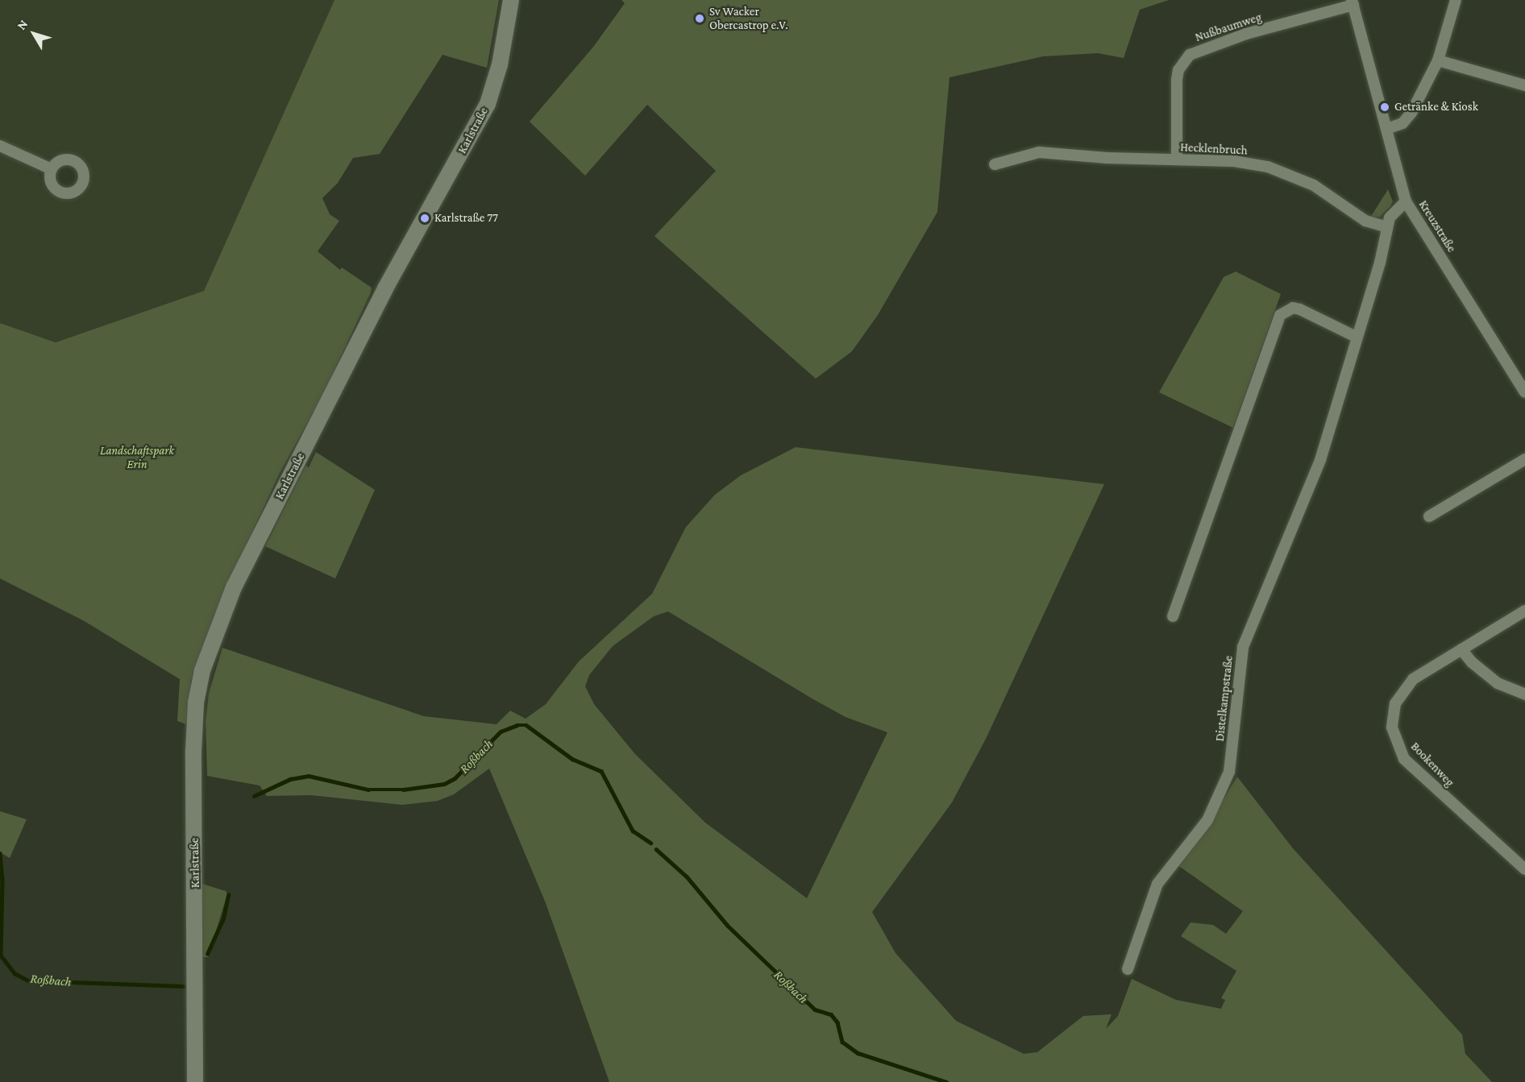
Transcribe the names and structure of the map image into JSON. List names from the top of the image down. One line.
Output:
{"streets":{"main road":["Karlstraße"],"street":["Nußbaumweg","Hecklenbruch","Kreuzstraße","Distelkampstraße","Bookenweg"]},"crossings":[["Nußbaumweg","Hecklenbruch"],["Nußbaumweg","Kreuzstraße"],["Hecklenbruch","Distelkampstraße"]],"water":["Roßbach"],"parks":["Landschaftspark Erin"],"places":["Sv Wacker Obercastrop e.V.","Getränke & Kiosk","Karlstraße 77"],"north":"top left"}
